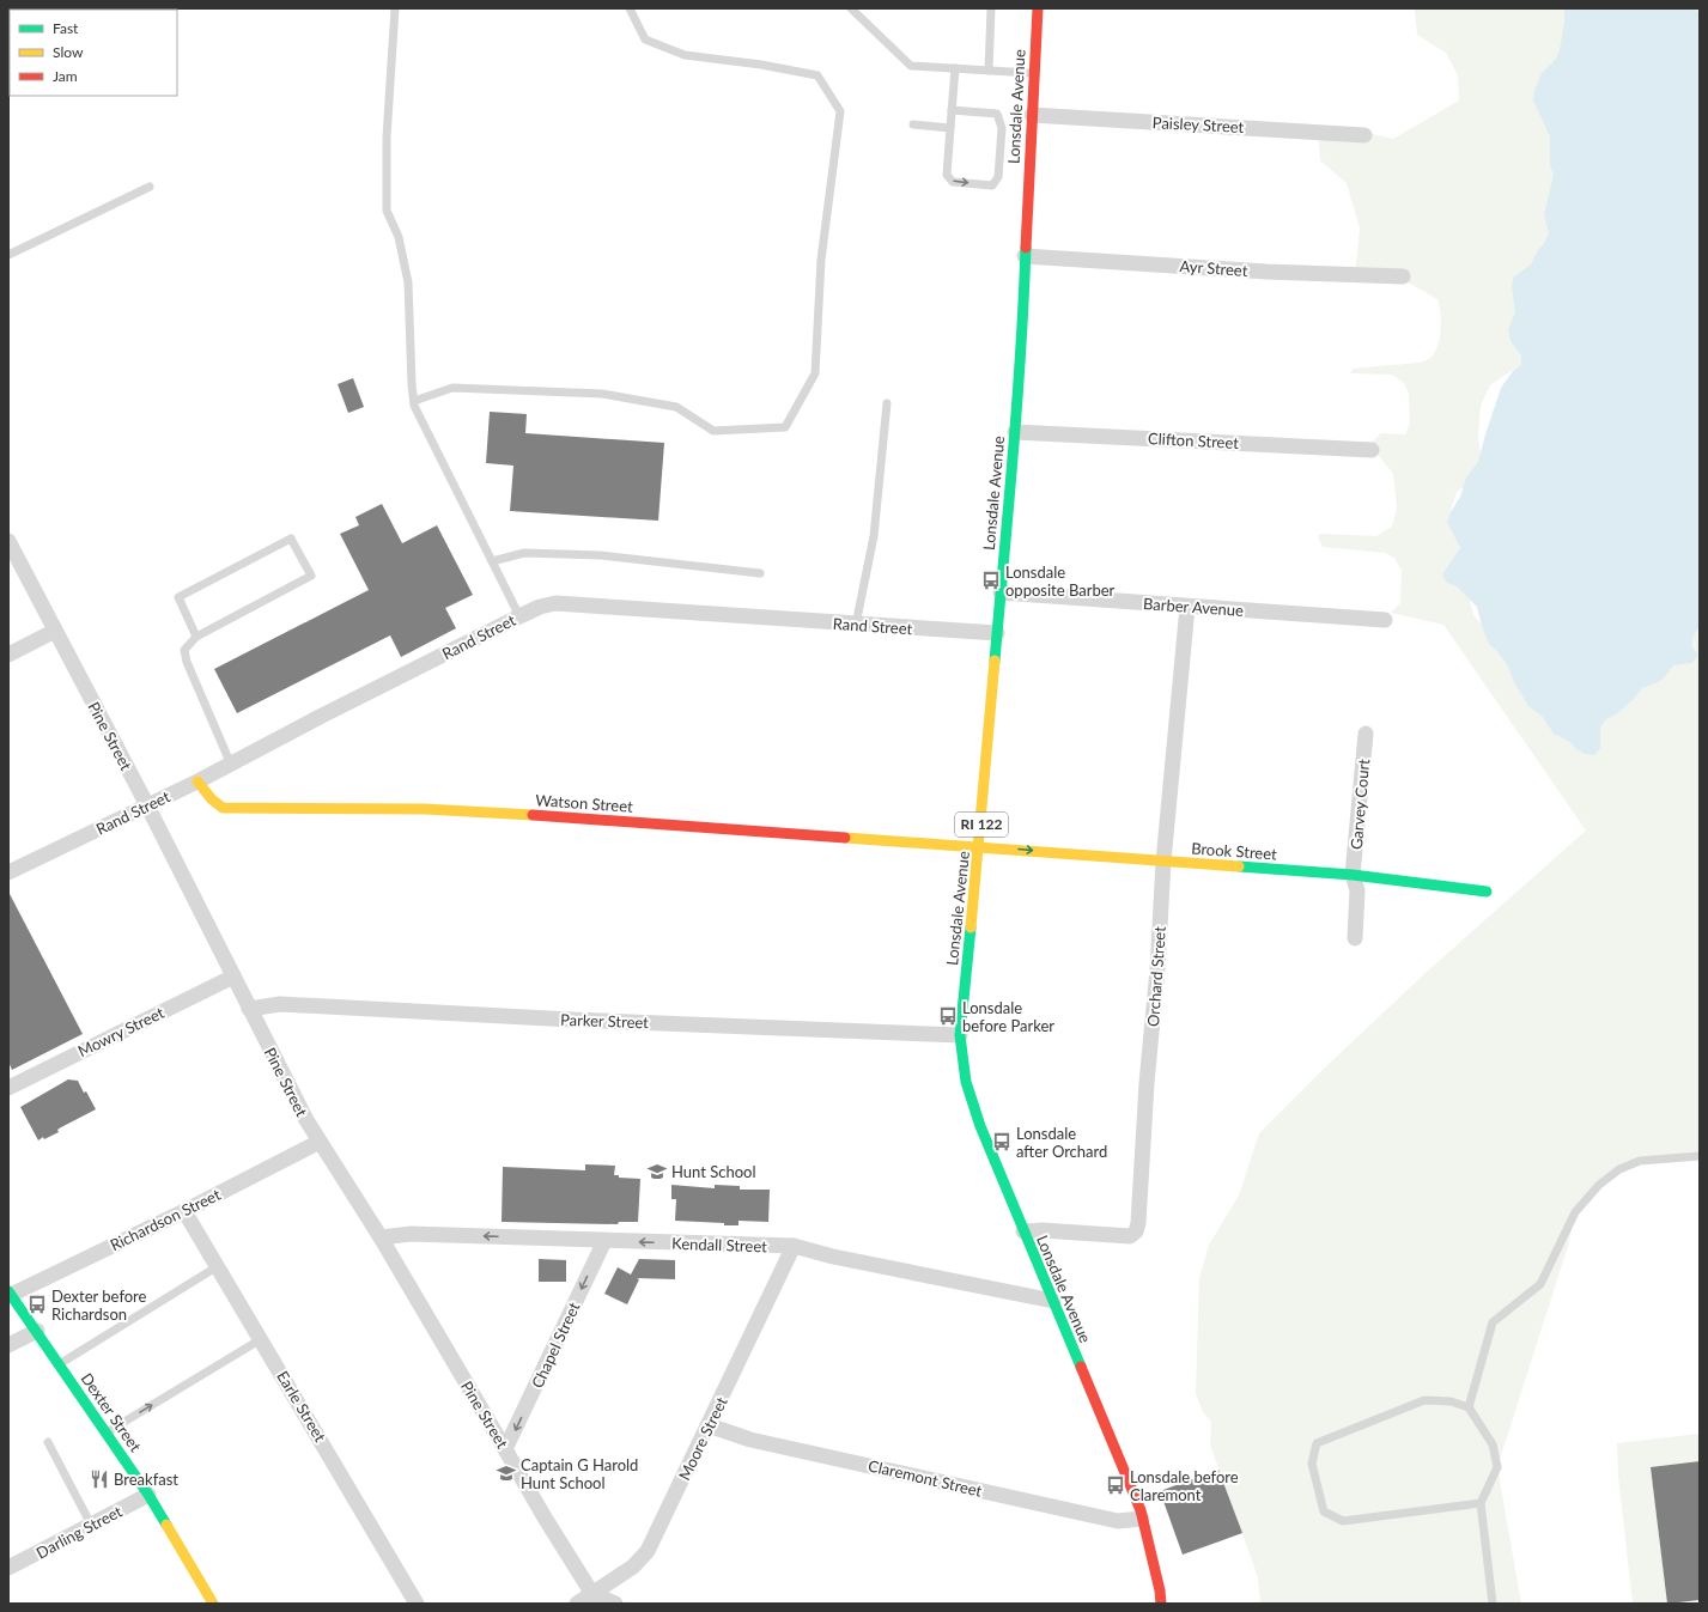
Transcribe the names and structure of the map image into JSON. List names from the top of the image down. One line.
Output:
{"streets":{"main road":["Lonsdale Avenue","Watson Street","RI 122","Brook Street","Dexter Street"],"street":["Paisley Street","Ayr Street","Clifton Street","Barber Avenue","Rand Street","Pine Street","Garvey Court","Orchard Street","Parker Street","Mowry Street","Richardson Street","Kendall Street","Chapel Street","Earle Street","Moore Street","Claremont Street","Darling Street"]},"crossings":[["Lonsdale Avenue","Paisley Street"],["Lonsdale Avenue","Ayr Street"],["Lonsdale Avenue","Clifton Street"],["Lonsdale Avenue","Barber Avenue"],["Lonsdale Avenue","Rand Street"],["Lonsdale Avenue","Watson Street"],["Lonsdale Avenue","Brook Street"],["Lonsdale Avenue","Orchard Street"],["Lonsdale Avenue","Parker Street"],["Lonsdale Avenue","Kendall Street"],["Lonsdale Avenue","Claremont Street"],["Barber Avenue","Orchard Street"],["Rand Street","Pine Street"],["Rand Street","Watson Street"],["Pine Street","Parker Street"],["Pine Street","Mowry Street"],["Pine Street","Richardson Street"],["Pine Street","Kendall Street"],["Pine Street","Chapel Street"],["Pine Street","Moore Street"],["Watson Street","Brook Street"],["Garvey Court","Brook Street"],["Brook Street","Orchard Street"],["Richardson Street","Earle Street"],["Richardson Street","Dexter Street"],["Kendall Street","Chapel Street"],["Kendall Street","Moore Street"],["Dexter Street","Darling Street"],["Moore Street","Claremont Street"]],"one_way":["Brook Street","Kendall Street","Chapel Street"],"places":{"bus stop":["Lonsdale opposite Barber","Lonsdale before Parker","Lonsdale after Orchard","Dexter before Richardson","Lonsdale before Claremont"],"school or university":["Hunt School","Captain G Harold Hunt School"],"restaurant":["Breakfast"]},"legend":["Fast","Slow","Jam"]}
